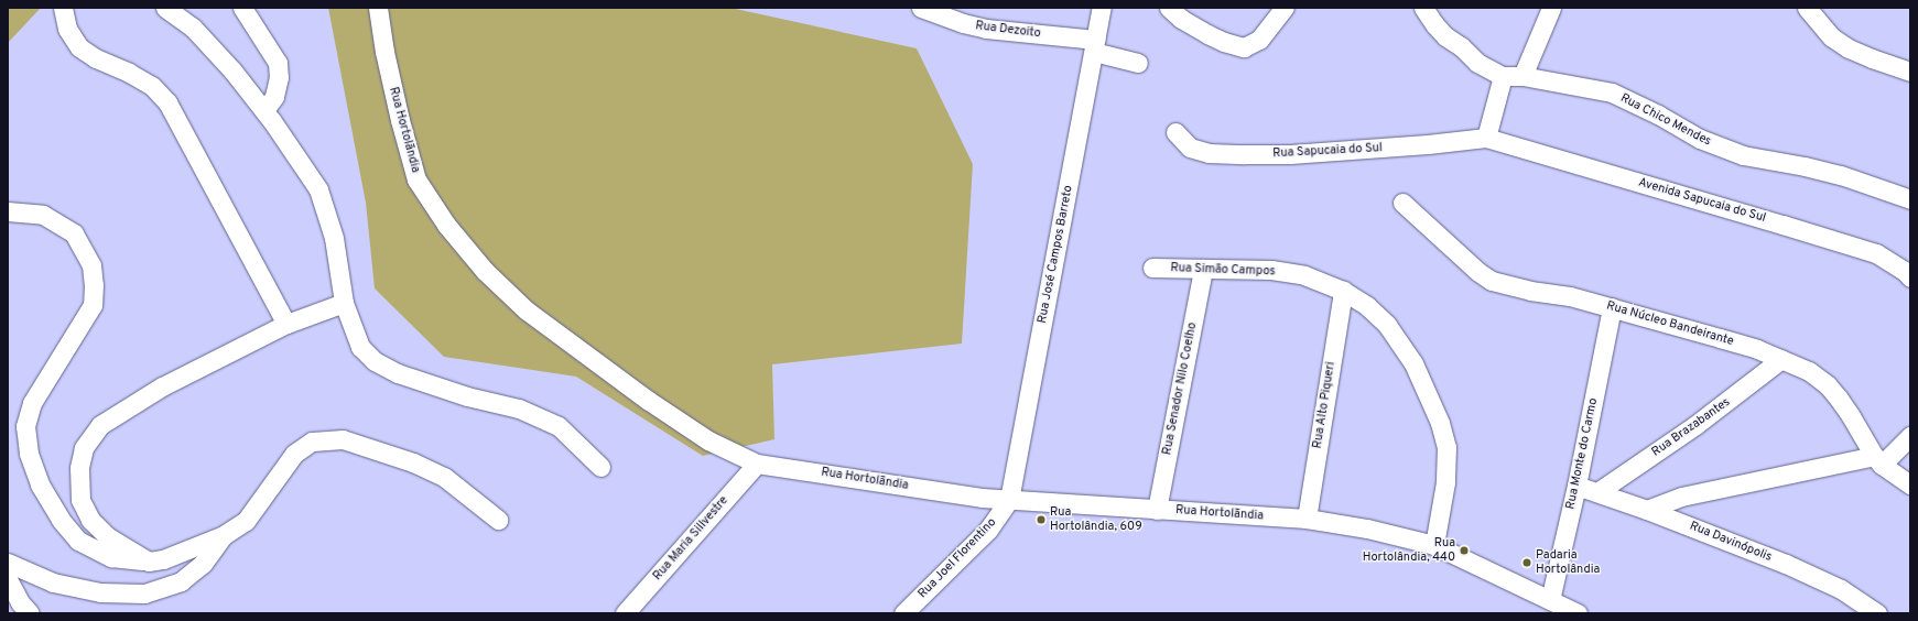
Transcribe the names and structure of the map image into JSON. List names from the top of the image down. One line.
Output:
{"streets":{"street":["Rua Dezoito","Rua Chico Mendes","Rua Hortolãndia","Rua Sapucaia do Sul","Avenida Sapucaia do Sul","Rua José Campos Barreto","Rua Simão Campos","Rua Núcleo Bandeirante","Rua Senador Nilo Coelho","Rua Alto Piqueri","Rua Brazabantes","Rua Monte do Carmo","Rua Maria Sillvestre","Rua Davinópolis","Rua Joel Florentino"]},"crossings":[["Rua Dezoito","Rua José Campos Barreto"],["Rua Hortolãndia","Rua José Campos Barreto"],["Rua Hortolãndia","Rua Simão Campos"],["Rua Hortolãndia","Rua Senador Nilo Coelho"],["Rua Hortolãndia","Rua Alto Piqueri"],["Rua Hortolãndia","Rua Monte do Carmo"],["Rua Hortolãndia","Rua Maria Sillvestre"],["Rua Hortolãndia","Rua Joel Florentino"],["Rua Sapucaia do Sul","Avenida Sapucaia do Sul"],["Rua José Campos Barreto","Rua Joel Florentino"],["Rua Simão Campos","Rua Senador Nilo Coelho"],["Rua Simão Campos","Rua Alto Piqueri"],["Rua Núcleo Bandeirante","Rua Brazabantes"],["Rua Núcleo Bandeirante","Rua Monte do Carmo"],["Rua Brazabantes","Rua Davinópolis"],["Rua Monte do Carmo","Rua Davinópolis"]],"places":["Rua Hortolândia, 609","Rua Hortolândia, 440","Padaria Hortolândia"]}
